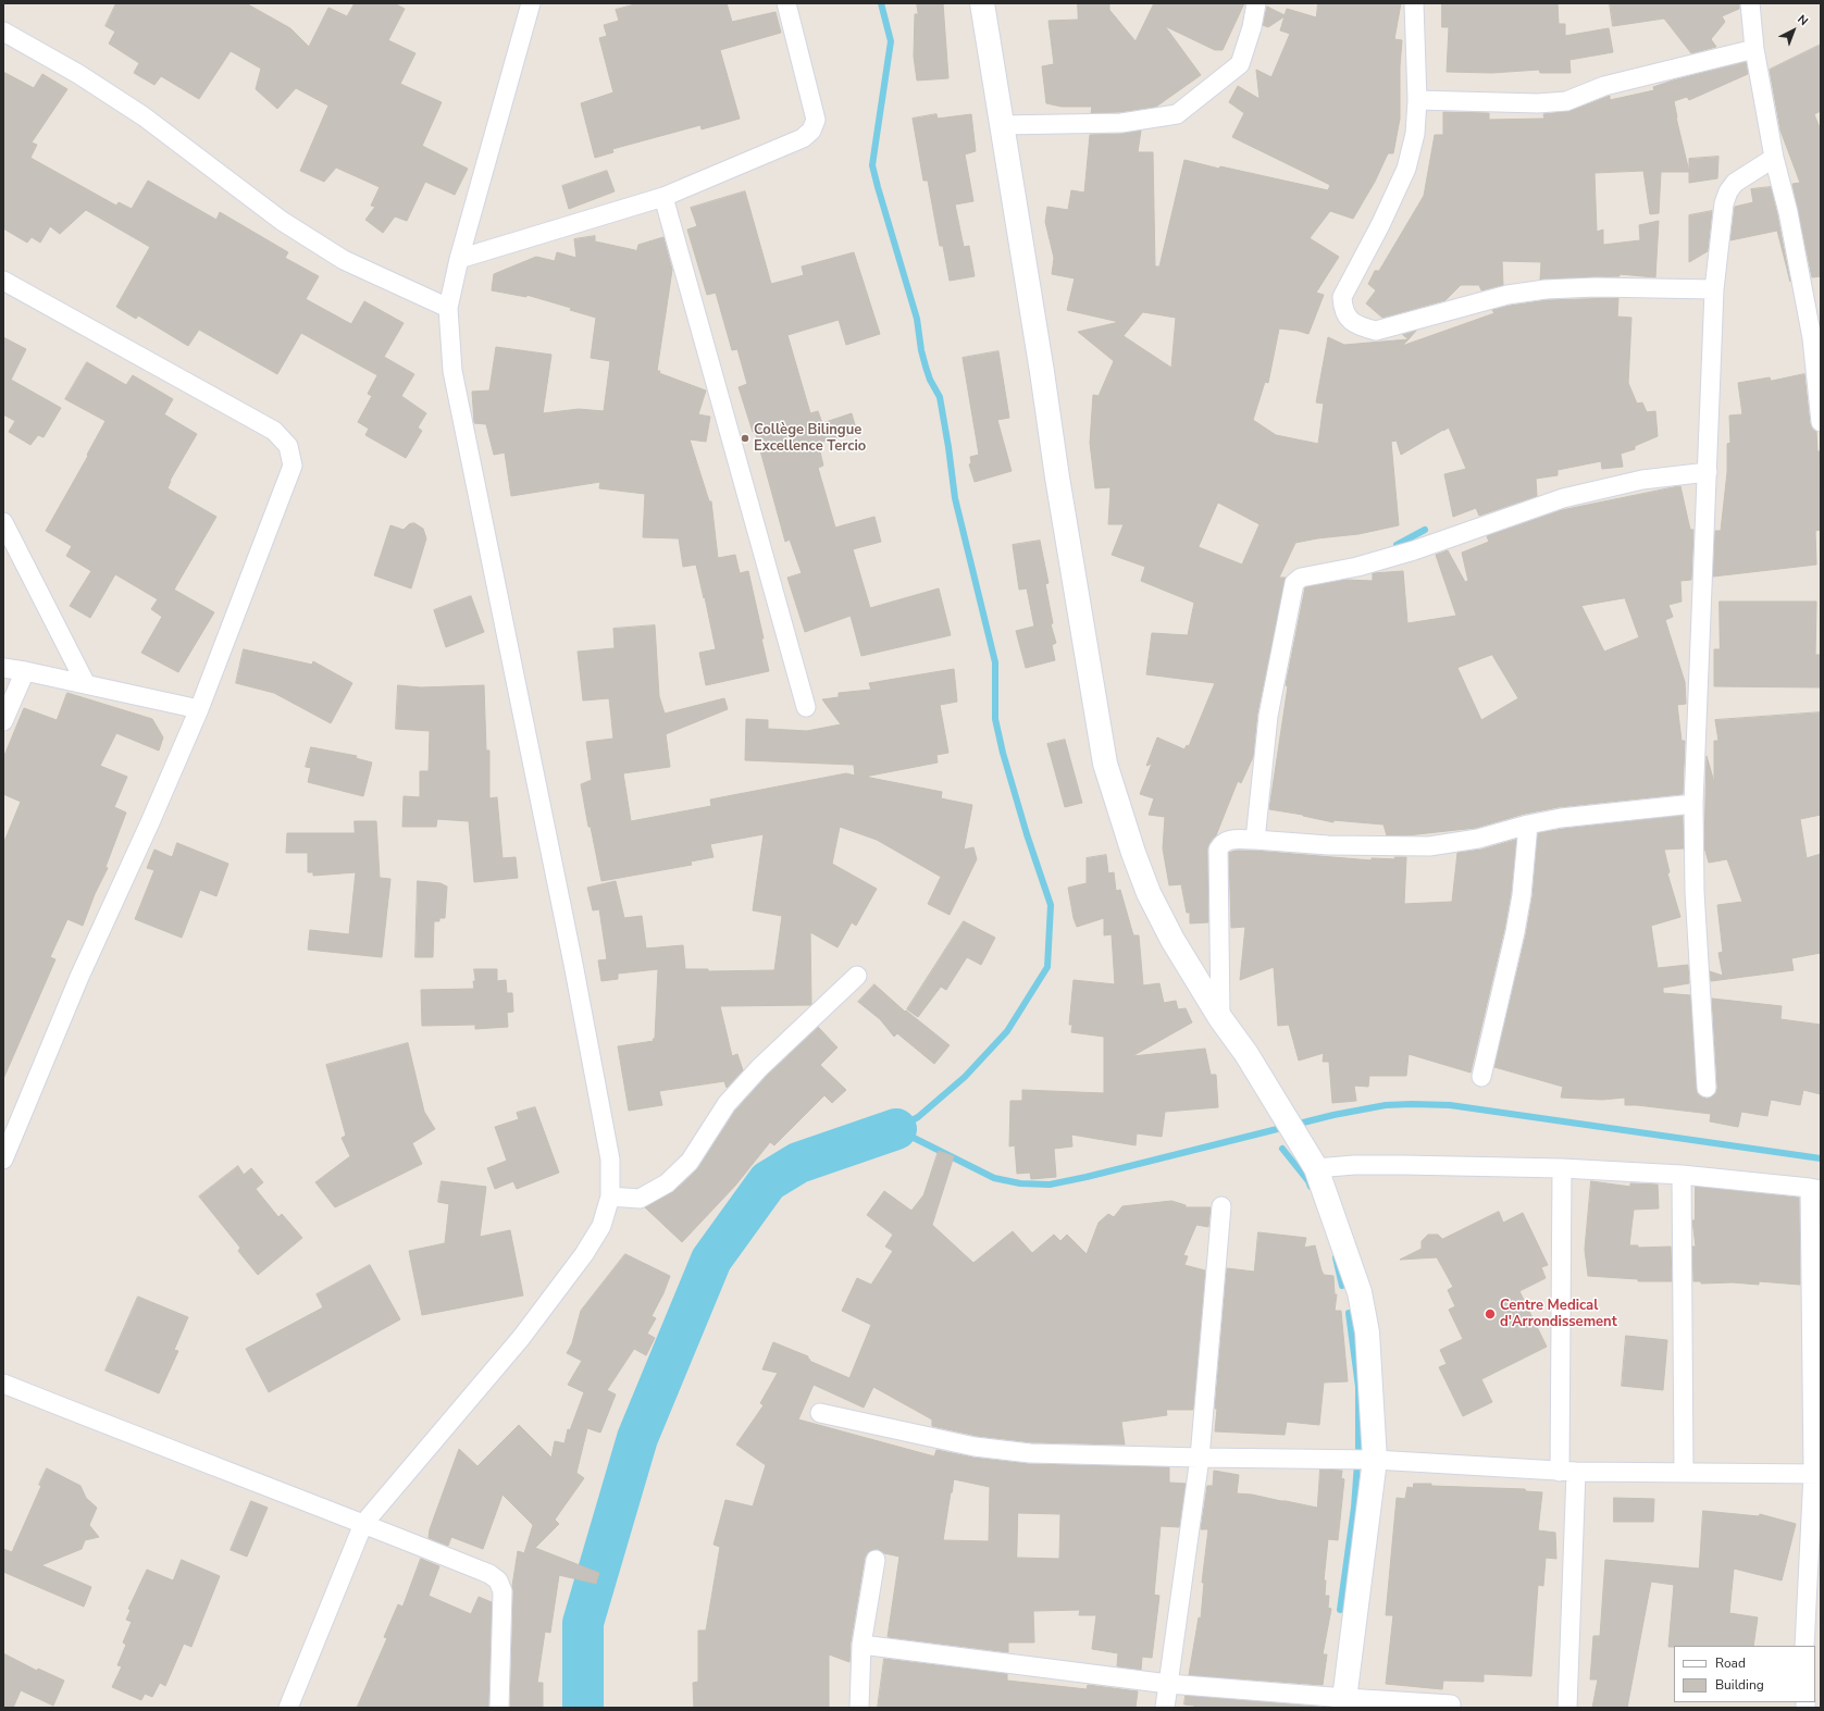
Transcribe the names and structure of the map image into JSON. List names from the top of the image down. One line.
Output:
{"places":["Collège Bilingue Excellence Tercio","Centre Medical d'Arrondissement"],"legend":["Road","Building"],"north":"top right"}
